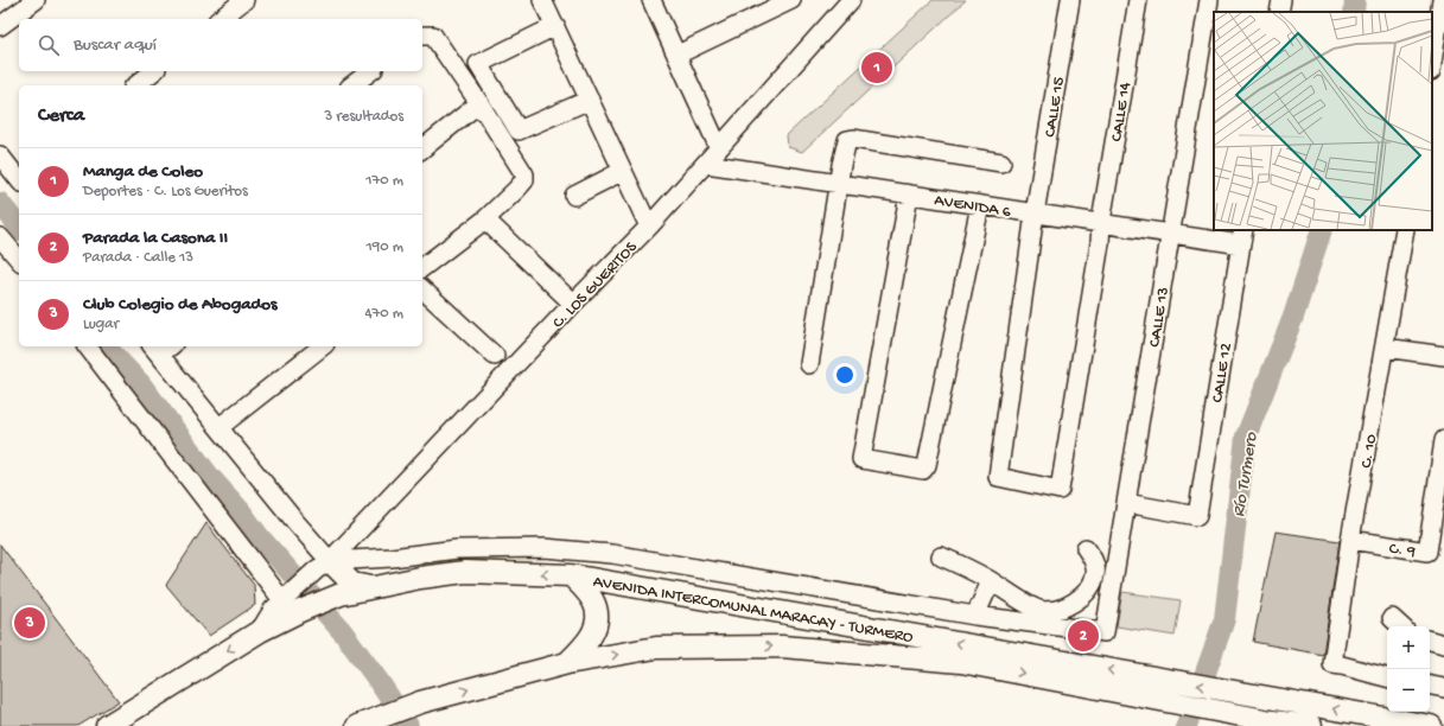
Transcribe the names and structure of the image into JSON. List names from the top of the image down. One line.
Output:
{"streets":{"main road":["AVENIDA INTERCOMUNAL MARACAY - TURMERO"],"street":["CALLE 15","CALLE 14","AVENIDA 6","C. LOS GUERITOS","CALLE 13","CALLE 12","C. 10","C. 9"]},"crossings":[["CALLE 15","CALLE 14"],["CALLE 15","AVENIDA 6"],["CALLE 14","AVENIDA 6"],["AVENIDA 6","C. LOS GUERITOS"],["AVENIDA 6","CALLE 13"],["AVENIDA 6","CALLE 12"],["C. LOS GUERITOS","AVENIDA INTERCOMUNAL MARACAY - TURMERO"],["CALLE 13","CALLE 12"],["C. 10","C. 9"]],"water":["Río Turmero"],"page":{"search":"Buscar aquí","pins":["1","3","2"],"heading":["Cerca","3 resultados"],"list":[{"mark":"1","name":"Manga de Coleo","note":"Deportes · C. Los Gueritos","value":"170 m"},{"mark":"2","name":"Parada la Casona II","note":"Parada · Calle 13","value":"190 m"},{"mark":"3","name":"Club Colegio de Abogados","note":"Lugar","value":"470 m"}],"map_buttons":["+","−"]}}
